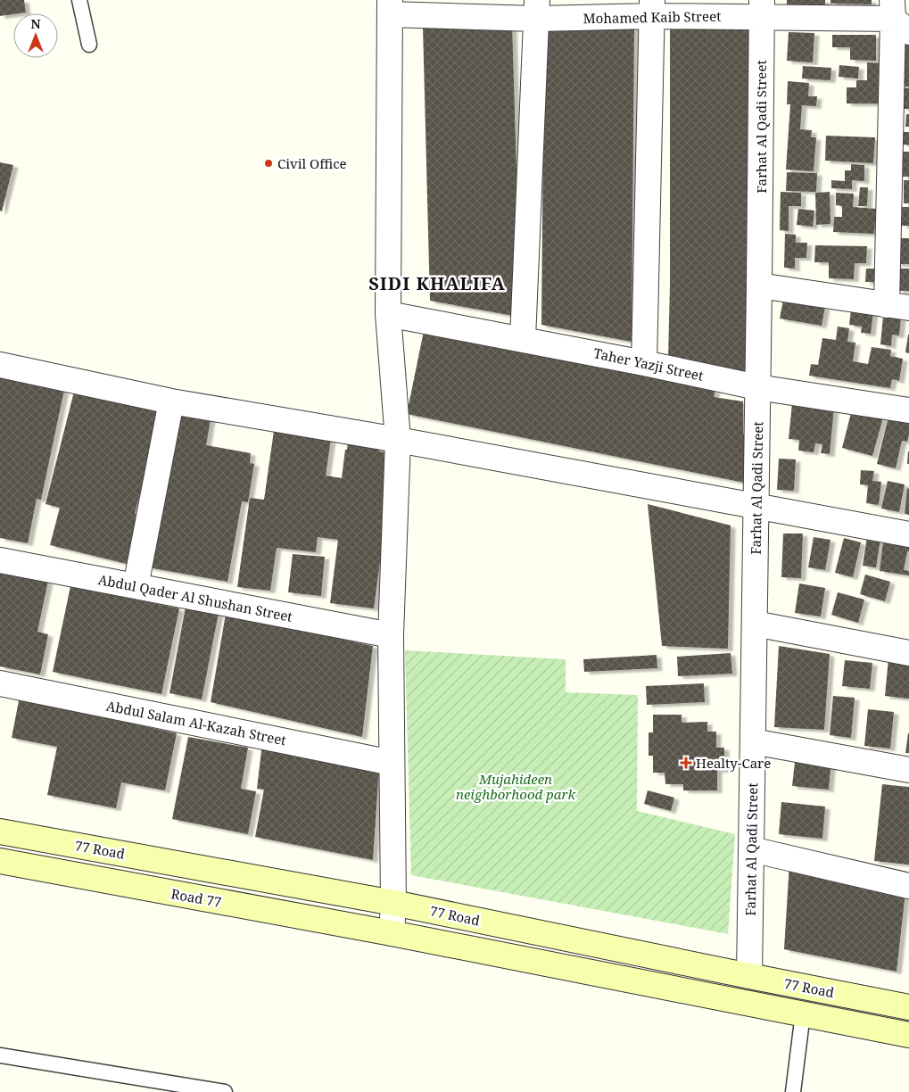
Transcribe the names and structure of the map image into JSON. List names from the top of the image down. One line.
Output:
{"streets":{"main road":["77 Road","Road 77"],"street":["Mohamed Kaib Street","Farhat Al Qadi Street","Taher Yazji Street","Abdul Qader Al Shushan Street","Abdul Salam Al-Kazah Street"]},"crossings":[["Mohamed Kaib Street","Farhat Al Qadi Street"],["Farhat Al Qadi Street","Taher Yazji Street"],["Farhat Al Qadi Street","77 Road"]],"districts":["SIDI KHALIFA"],"parks":["Mujahideen neighborhood park"],"places":{"other":["Civil Office"],"health":["Healty-Care"]},"north":"top"}
